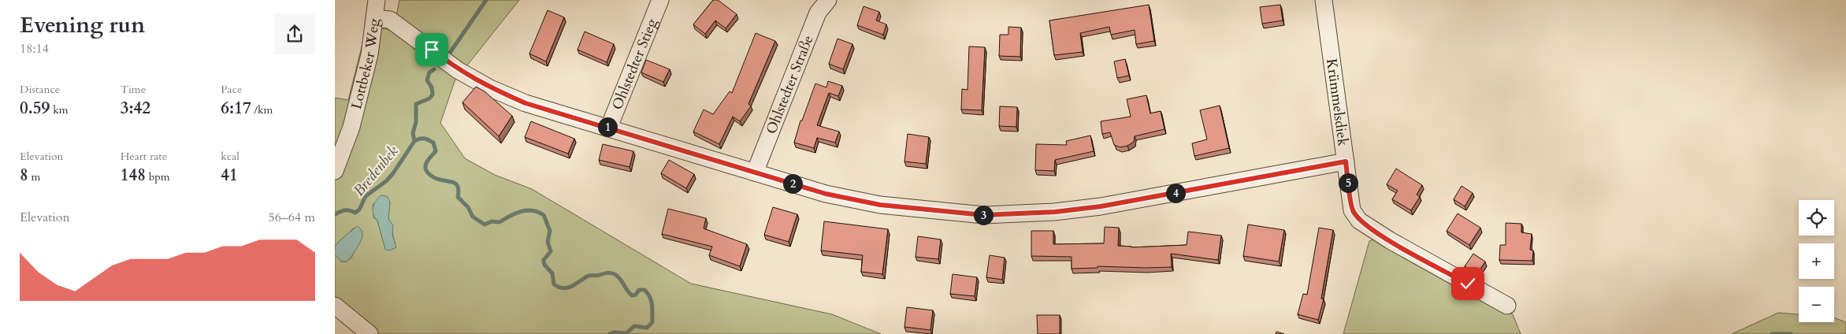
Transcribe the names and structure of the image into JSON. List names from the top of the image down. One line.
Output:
{"streets":{"street":["Lottbeker Weg","Ohlstedter Stieg","Ohlstedter Straße","Krümmelsdiek"]},"crossings":[["Lottbeker Weg","Ohlstedter Stieg"]],"water":["Bredenbek"],"page":{"heading":["Evening run","18:14"],"stats":[["Distance","0.59 km"],["Time","3:42"],["Pace","6:17 /km"],["Elevation","8 m"],["Heart rate","148 bpm"],["kcal","41"]],"pins":["1","5","2","4","3"],"map_buttons":["+","−"],"chart":["Elevation","56–64 m"]}}
